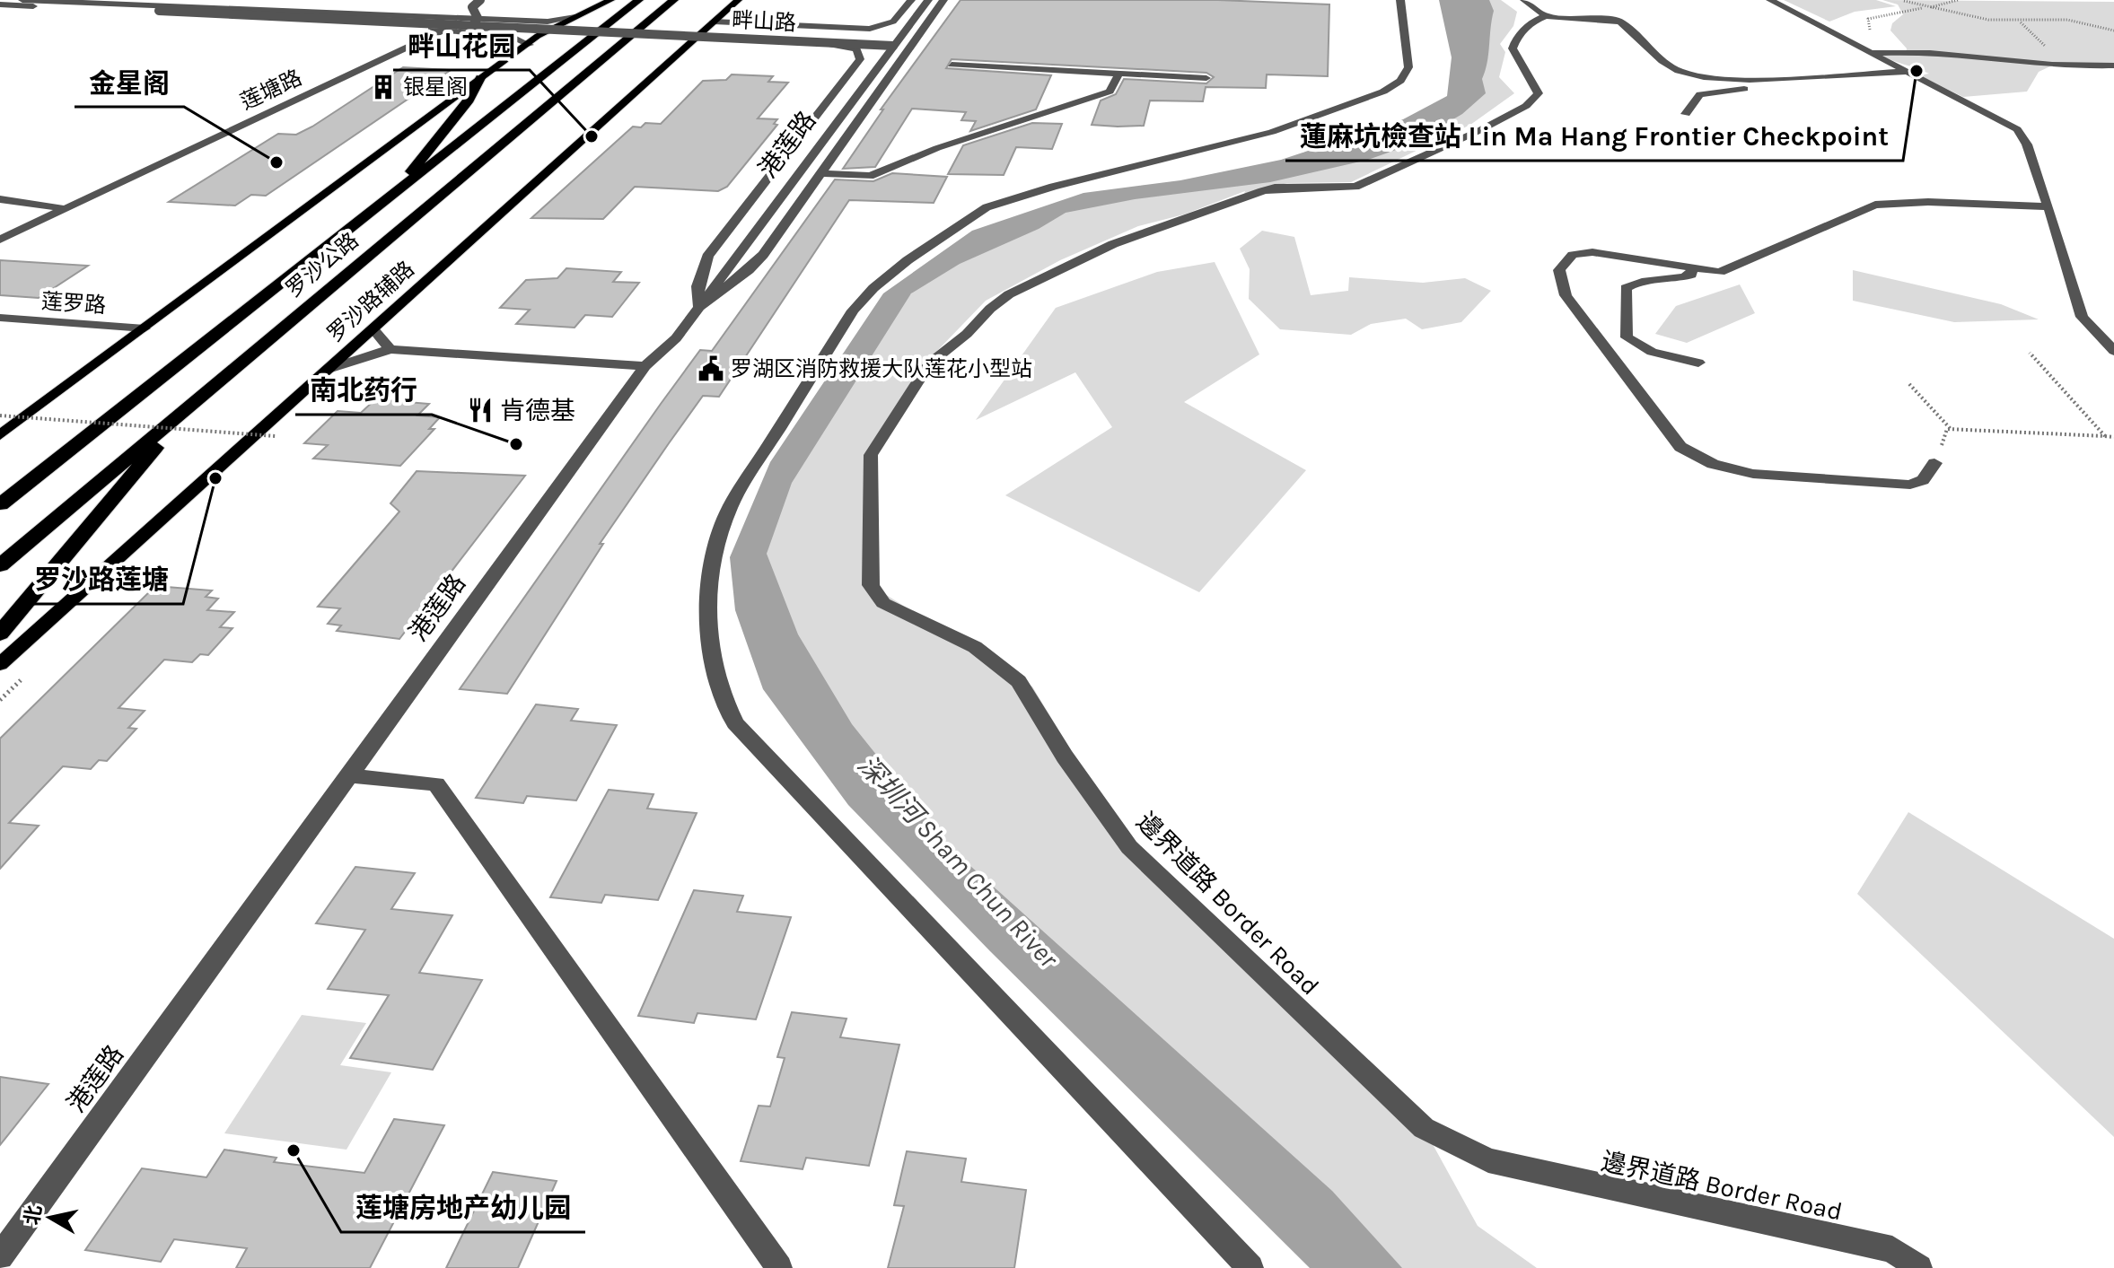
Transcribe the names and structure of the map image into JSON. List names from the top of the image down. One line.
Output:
{"streets":{"highway":["罗沙公路"],"main road":["罗沙路辅路"],"street":["畔山路","莲塘路","港莲路","莲罗路","邊界道路 Border Road"]},"crossings":[["畔山路","莲塘路"],["畔山路","港莲路"]],"water":["深圳河 Sham Chun River"],"places":{"other":["蓮麻坑檢查站 Lin Ma Hang Frontier Checkpoint","畔山花园","金星阁","南北药行","罗沙路莲塘","莲塘房地产幼儿园"],"building":["银星阁"],"public building":["罗湖区消防救援大队莲花小型站"],"restaurant":["肯德基"]},"north":"left"}
